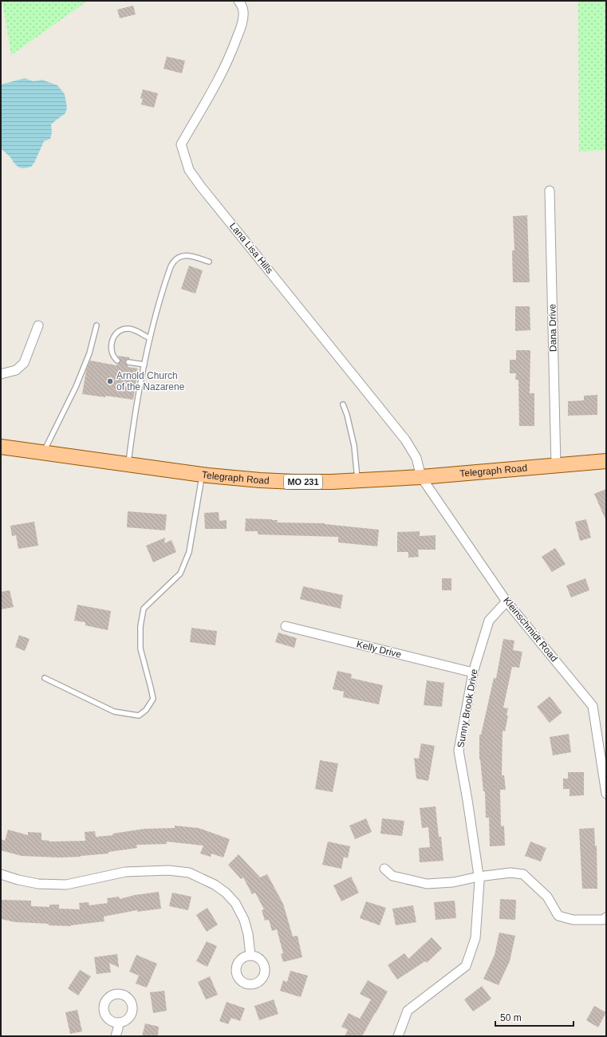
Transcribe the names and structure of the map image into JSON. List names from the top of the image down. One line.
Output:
{"streets":{"main road":["Telegraph Road","MO 231"],"street":["Lana Lisa Hills","Dana Drive","Kleinschmidt Road","Kelly Drive","Sunny Brook Drive"]},"crossings":[["Lana Lisa Hills","Telegraph Road"],["Lana Lisa Hills","Kleinschmidt Road"],["Dana Drive","Telegraph Road"],["Telegraph Road","Kleinschmidt Road"],["Kleinschmidt Road","Sunny Brook Drive"],["Kelly Drive","Sunny Brook Drive"]],"places":["Arnold Church of the Nazarene"],"scale_bar":"50 m"}
